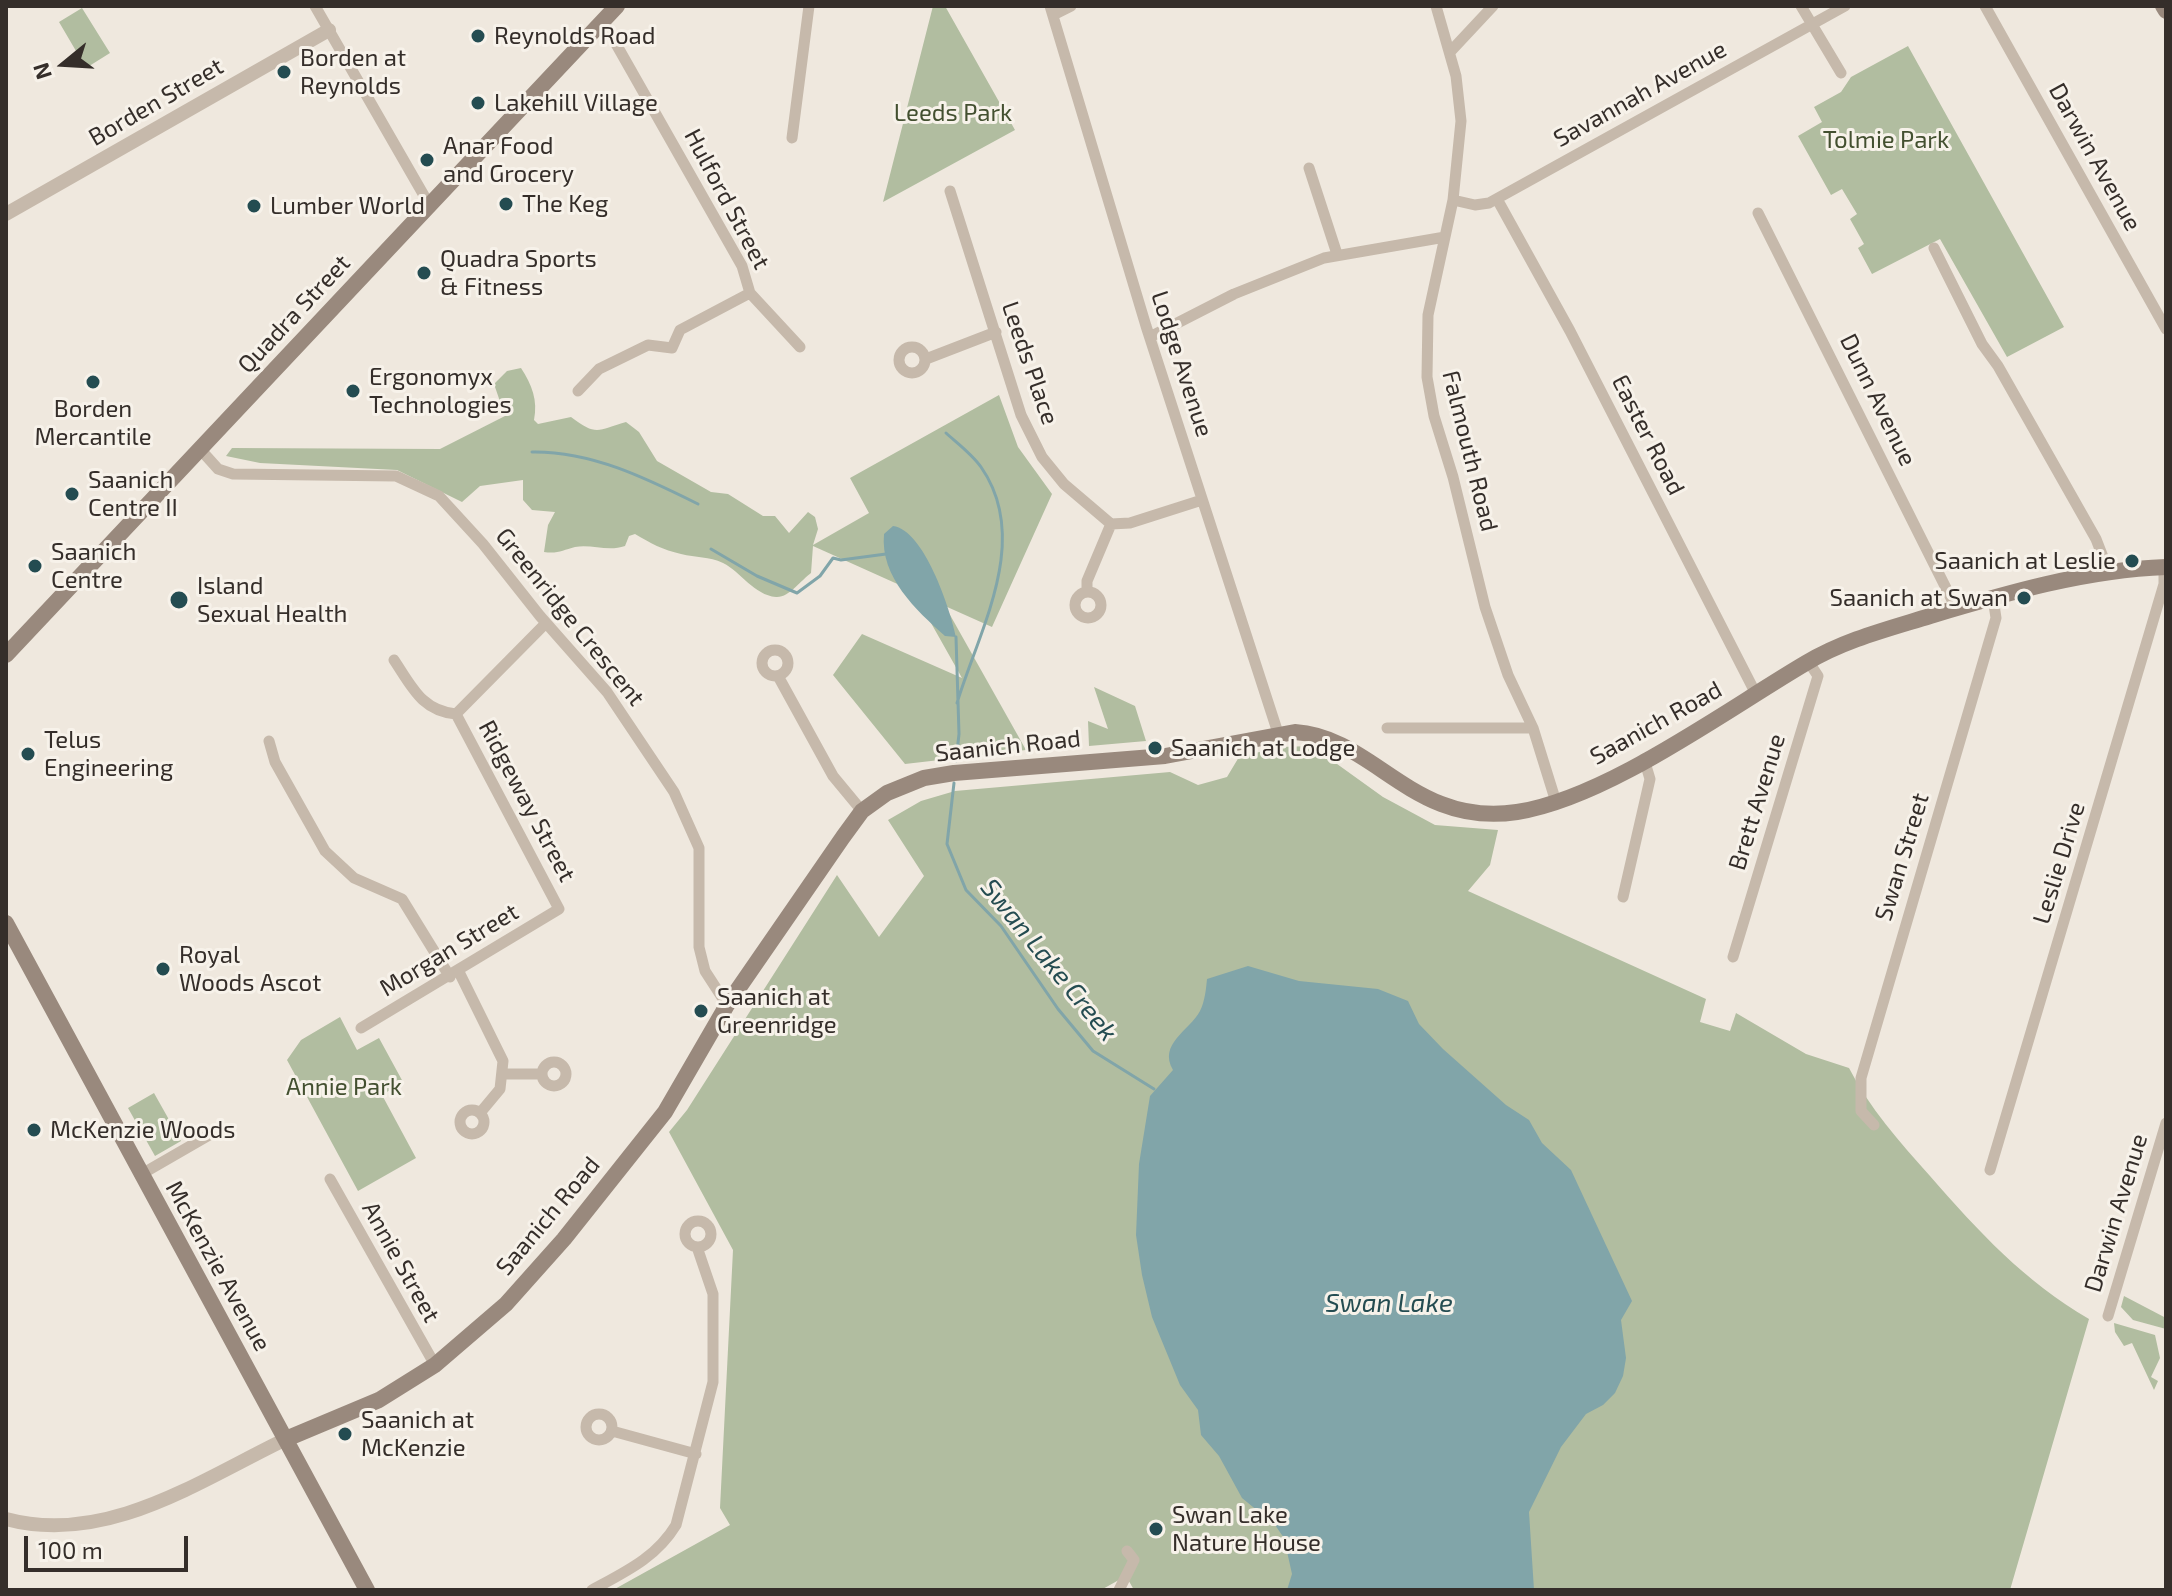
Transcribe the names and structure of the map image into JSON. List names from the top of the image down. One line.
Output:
{"streets":{"main road":["Quadra Street","Saanich Road","McKenzie Avenue"],"street":["Savannah Avenue","Borden Street","Darwin Avenue","Hulford Street","Leeds Place","Lodge Avenue","Dunn Avenue","Easter Road","Falmouth Road","Greenridge Crescent","Ridgeway Street","Brett Avenue","Swan Street","Leslie Drive","Morgan Street","Annie Street"]},"crossings":[["Savannah Avenue","Easter Road"],["Savannah Avenue","Falmouth Road"],["Hulford Street","Quadra Street"],["Quadra Street","Greenridge Crescent"],["Lodge Avenue","Saanich Road"],["Dunn Avenue","Saanich Road"],["Easter Road","Saanich Road"],["Falmouth Road","Saanich Road"],["Greenridge Crescent","Saanich Road"],["Saanich Road","Brett Avenue"],["Saanich Road","Swan Street"],["Saanich Road","Leslie Drive"],["Saanich Road","Annie Street"],["Saanich Road","McKenzie Avenue"],["Ridgeway Street","Morgan Street"]],"water":["Swan Lake Creek","Swan Lake"],"parks":["Leeds Park","Tolmie Park","Annie Park"],"places":["Reynolds Road","Borden at Reynolds","Lakehill Village","Anar Food and Grocery","The Keg","Lumber World","Quadra Sports & Fitness","Borden Mercantile","Ergonomyx Technologies","Saanich Centre II","Saanich at Leslie","Saanich Centre","Saanich at Swan","Island Sexual Health","Saanich at Lodge","Telus Engineering","Royal Woods Ascot","Saanich at Greenridge","McKenzie Woods","Saanich at McKenzie","Swan Lake Nature House"],"scale_bar":"100 m","north":"left"}
